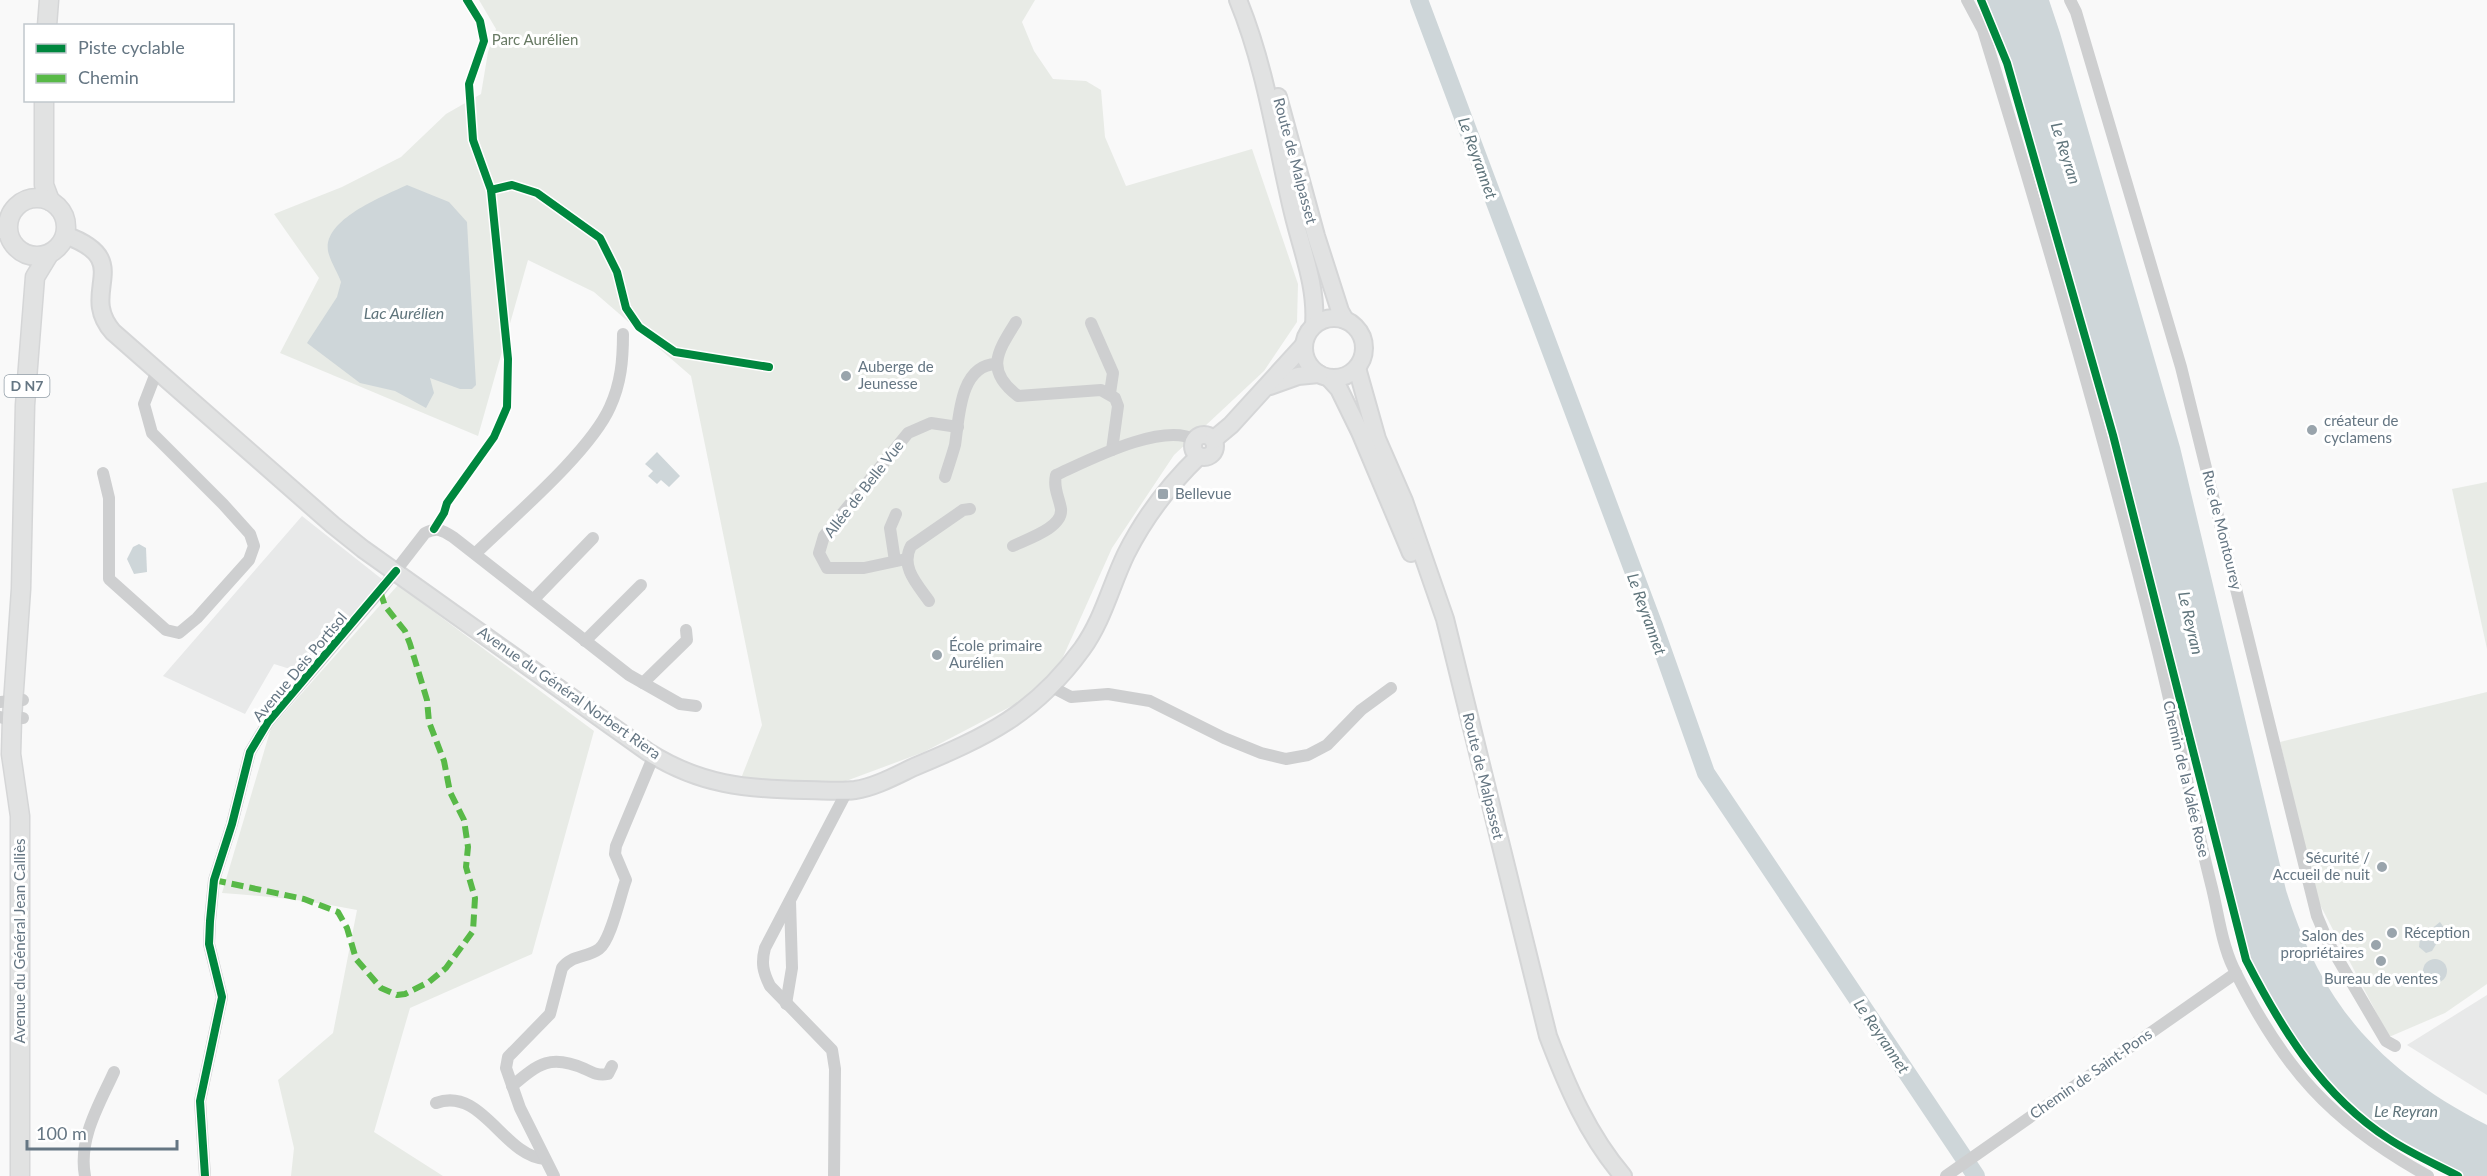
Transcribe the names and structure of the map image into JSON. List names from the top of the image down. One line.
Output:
{"streets":{"main road":["Route de Malpasset","D N7","Avenue du Général Norbert Riera","Avenue du Général Jean Calliès"],"street":["Allée de Belle Vue","Rue de Montourey","Avenue Deis Portisol","Chemin de la Valée Rose","Chemin de Saint-Pons"]},"crossings":[["D N7","Avenue du Général Norbert Riera"],["D N7","Avenue du Général Jean Calliès"],["Avenue Deis Portisol","Avenue du Général Norbert Riera"],["Chemin de la Valée Rose","Chemin de Saint-Pons"]],"water":["Le Reyran","Le Reyrannet","Lac Aurélien"],"parks":["Parc Aurélien"],"places":{"other":["Auberge de Jeunesse","créateur de cyclamens","École primaire Aurélien","Sécurité / Accueil de nuit","Réception","Salon des propriétaires","Bureau de ventes"],"transit":["Bellevue"]},"legend":["Piste cyclable","Chemin"],"scale_bar":"100 m"}
